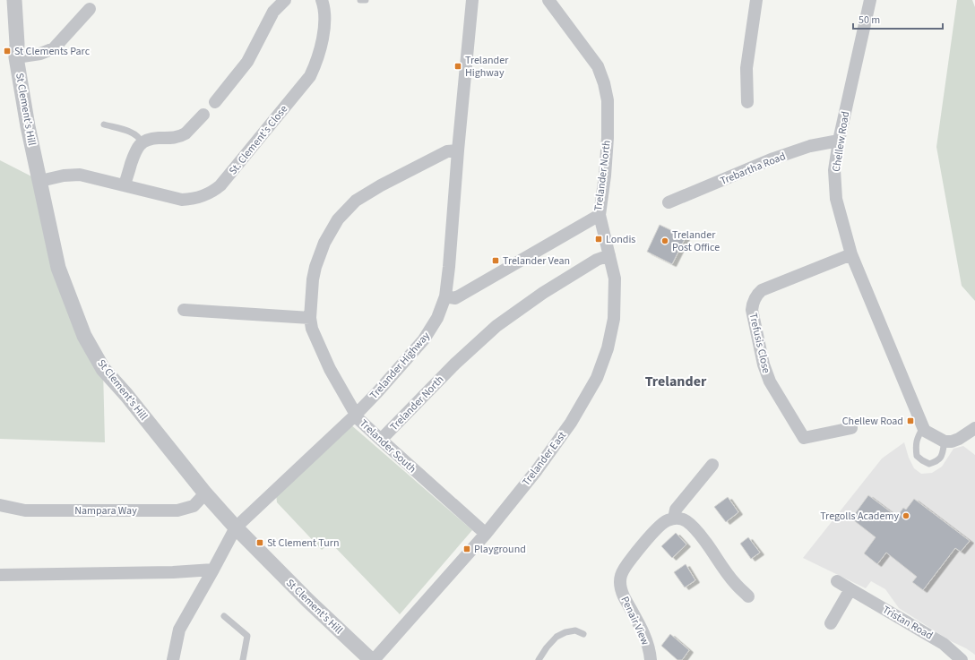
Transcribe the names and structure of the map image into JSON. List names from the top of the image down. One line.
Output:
{"streets":{"street":["St Clement's Hill","St. Clement's Close","Chellew Road","Trebartha Road","Trelander North","Trefusis Close","Trelander Highway","Trelander South","Trelander East","Nampara Way","Penair View","Tristan Road"]},"crossings":[["St Clement's Hill","St. Clement's Close"],["St Clement's Hill","Trelander Highway"],["St Clement's Hill","Nampara Way"],["Chellew Road","Trebartha Road"],["Chellew Road","Trefusis Close"],["Trelander North","Trelander Highway"],["Trelander North","Trelander South"],["Trelander North","Trelander East"],["Trelander Highway","Trelander South"],["Trelander South","Trelander East"]],"districts":["Trelander"],"places":{"transit":["St Clements Parc","Trelander Highway","Londis","Trelander Vean","Chellew Road","St Clement Turn","Playground"],"other":["Trelander Post Office","Tregolls Academy"]},"scale_bar":"50 m"}
